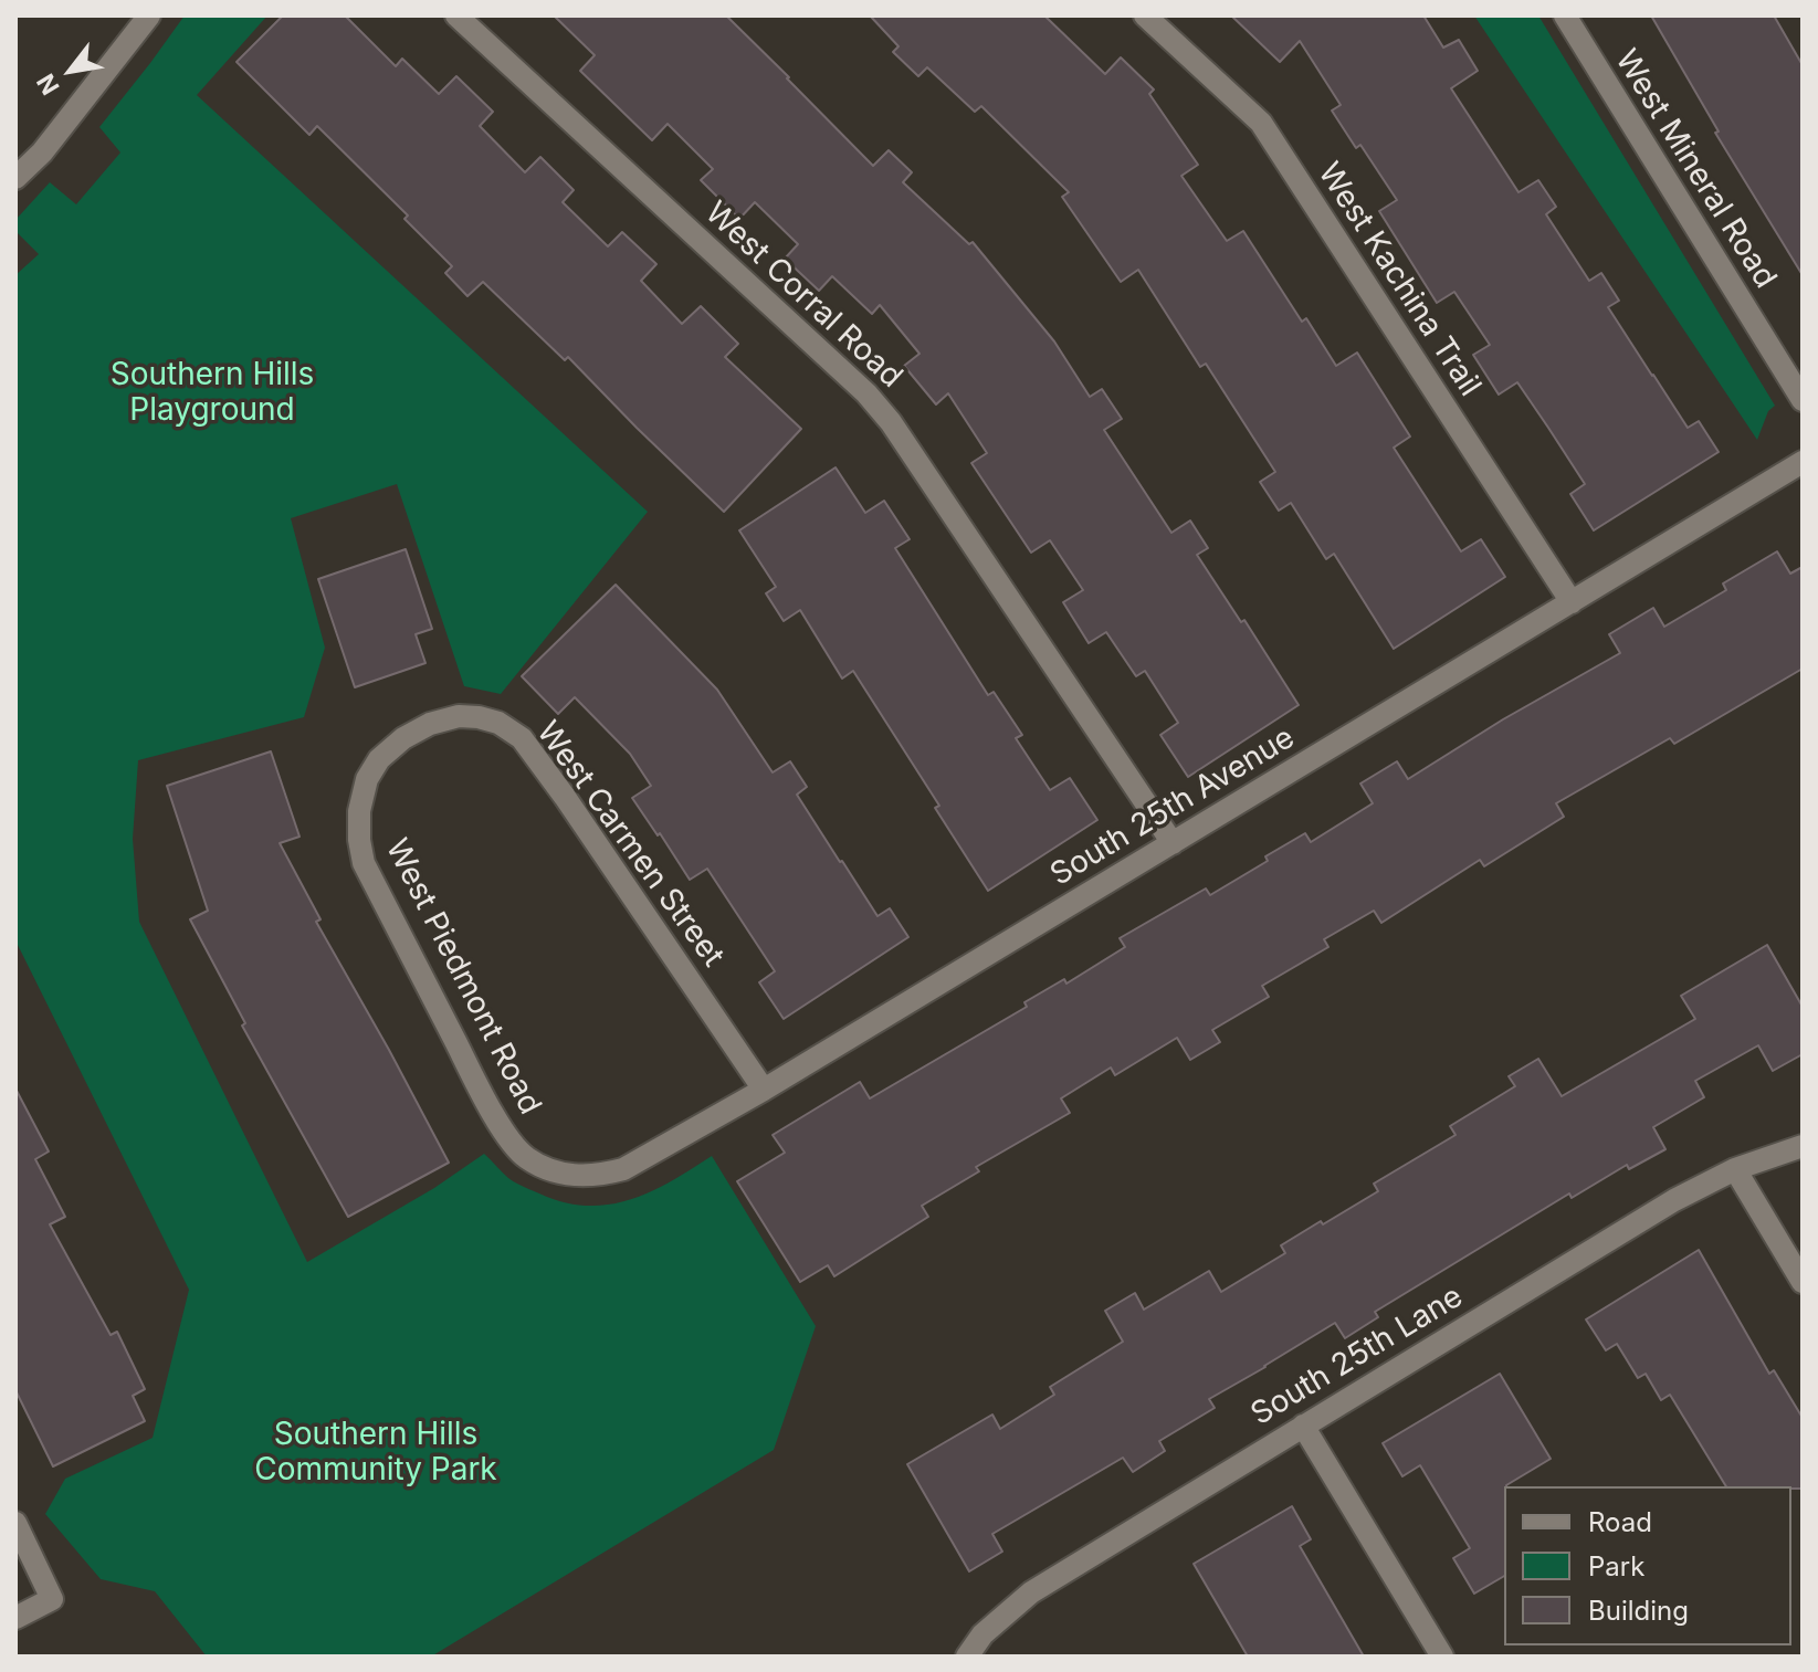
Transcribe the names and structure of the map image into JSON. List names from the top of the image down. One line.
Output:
{"streets":{"street":["West Mineral Road","West Kachina Trail","West Corral Road","South 25th Avenue","West Carmen Street","West Piedmont Road","South 25th Lane"]},"crossings":[["West Kachina Trail","South 25th Avenue"],["West Corral Road","South 25th Avenue"],["South 25th Avenue","West Carmen Street"],["South 25th Avenue","West Piedmont Road"],["West Carmen Street","West Piedmont Road"]],"parks":["Southern Hills Playground","Southern Hills Community Park"],"legend":["Road","Park","Building"],"north":"bottom left"}
